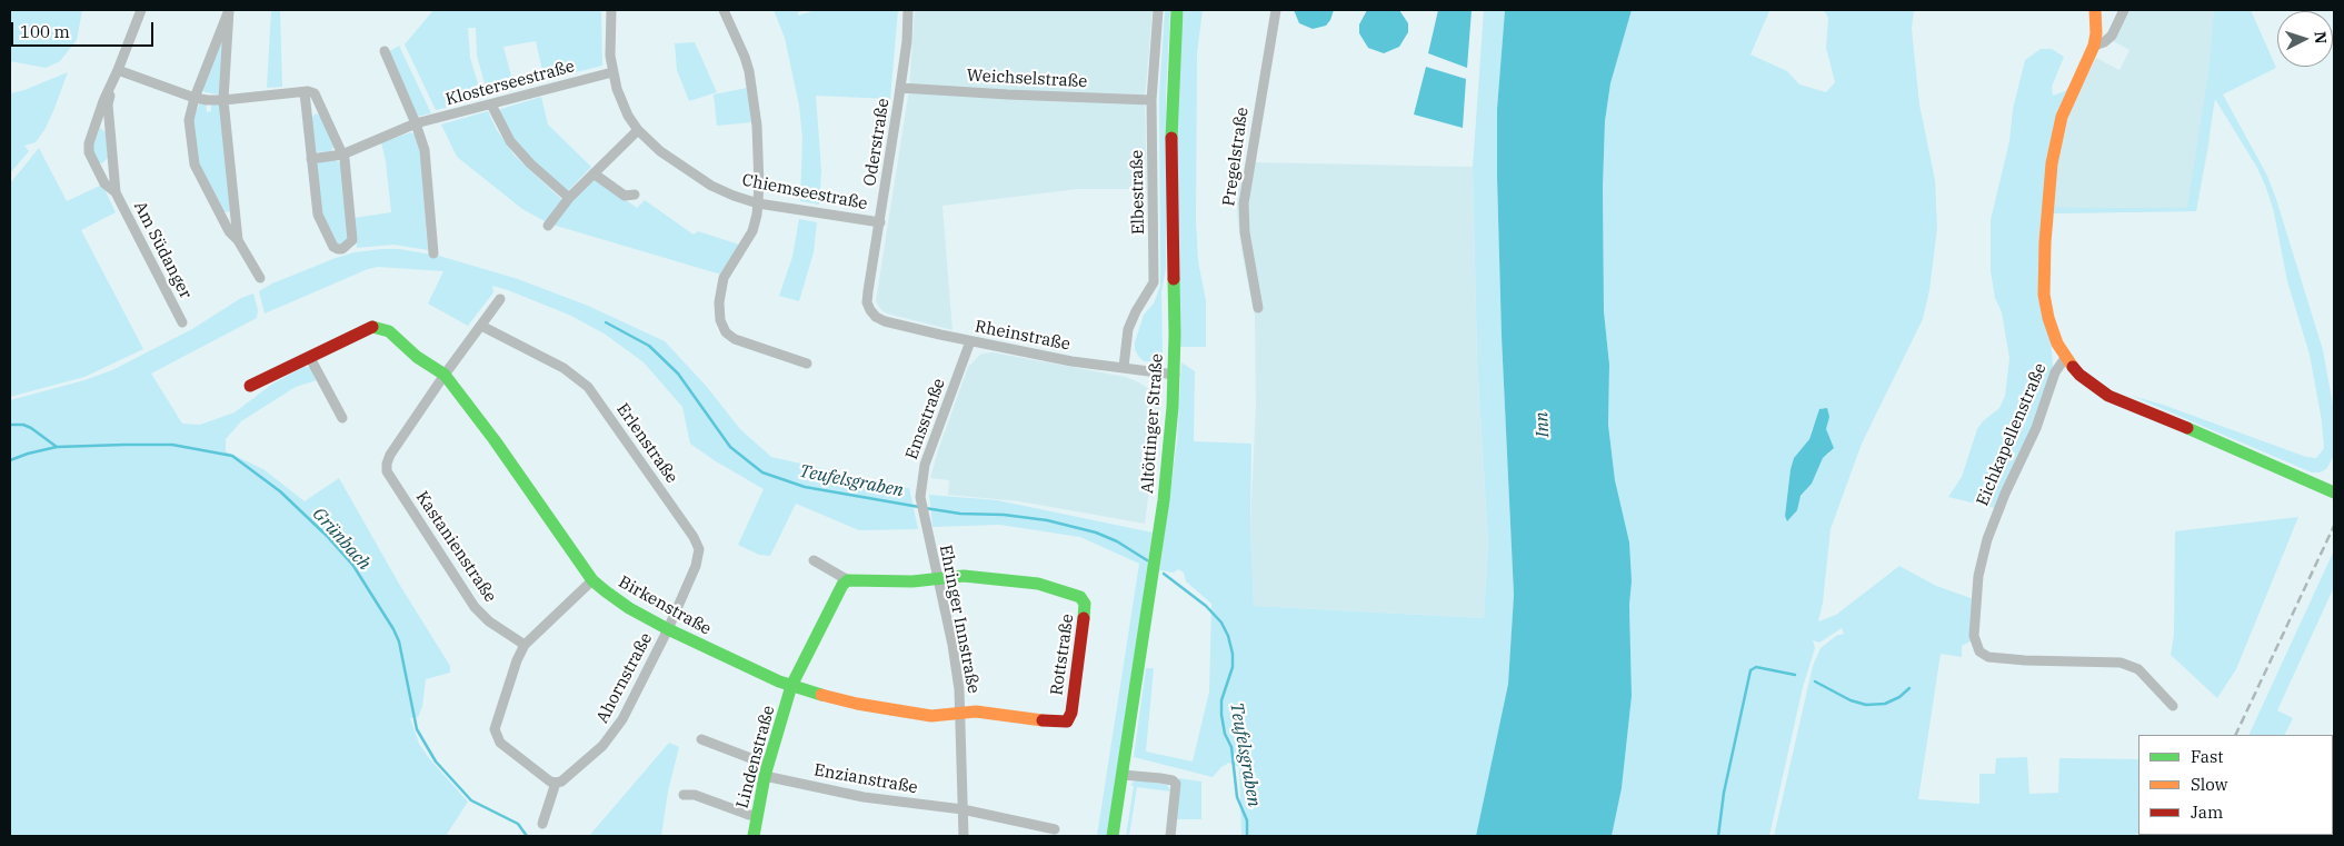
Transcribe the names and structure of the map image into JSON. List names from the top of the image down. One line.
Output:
{"streets":{"street":["Weichselstraße","Klosterseestraße","Oderstraße","Pregelstraße","Chiemseestraße","Elbestraße","Am Südanger","Rheinstraße","Emsstraße","Altöttinger Straße","Eichkapellenstraße","Erlenstraße","Kastanienstraße","Birkenstraße","Ehringer Innstraße","Rottstraße","Ahornstraße","Lindenstraße","Enzianstraße"]},"crossings":[["Weichselstraße","Oderstraße"],["Weichselstraße","Elbestraße"],["Klosterseestraße","Chiemseestraße"],["Oderstraße","Chiemseestraße"],["Oderstraße","Rheinstraße"],["Elbestraße","Rheinstraße"],["Rheinstraße","Emsstraße"],["Rheinstraße","Altöttinger Straße"],["Emsstraße","Ehringer Innstraße"],["Erlenstraße","Birkenstraße"],["Erlenstraße","Ahornstraße"],["Kastanienstraße","Birkenstraße"],["Birkenstraße","Ehringer Innstraße"],["Birkenstraße","Rottstraße"],["Birkenstraße","Ahornstraße"],["Birkenstraße","Lindenstraße"],["Ehringer Innstraße","Rottstraße"],["Ehringer Innstraße","Enzianstraße"],["Lindenstraße","Enzianstraße"]],"water":["Inn","Teufelsgraben","Grünbach"],"legend":["Fast","Slow","Jam"],"scale_bar":"100 m","north":"right"}
